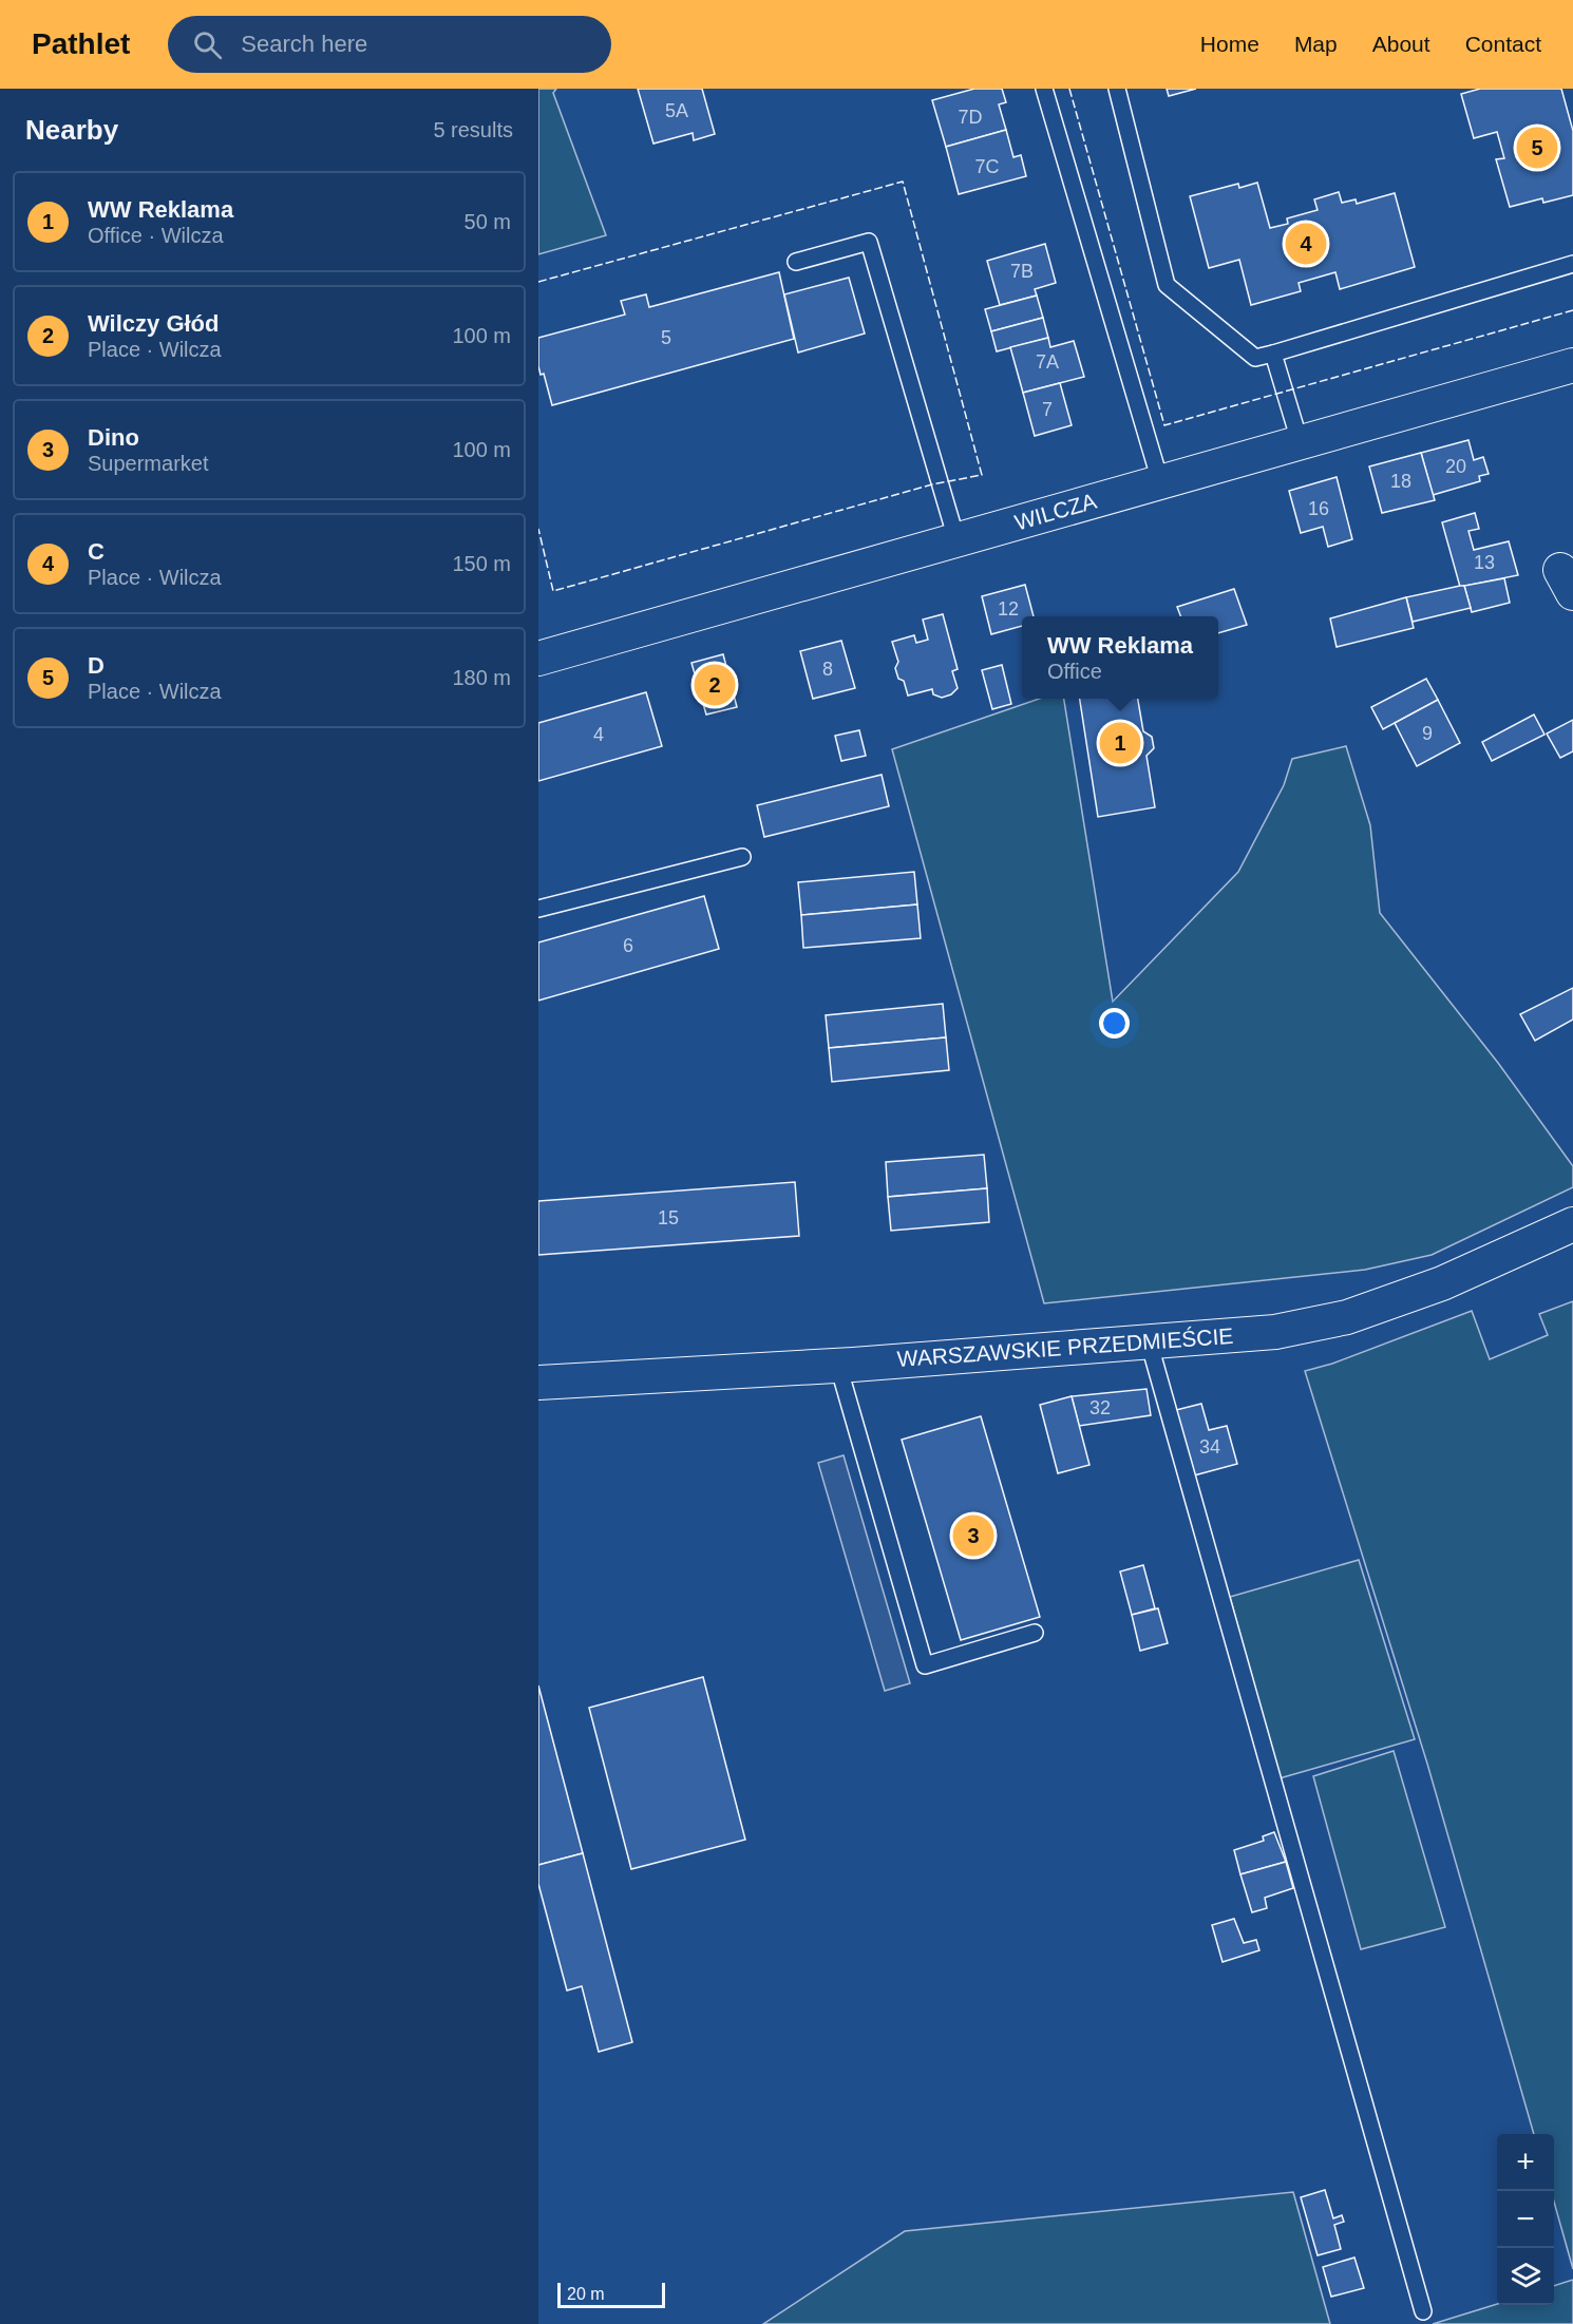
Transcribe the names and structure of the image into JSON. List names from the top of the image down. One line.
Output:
{"streets":{"street":["WILCZA","WARSZAWSKIE PRZEDMIEŚCIE"]},"house_numbers":["5A","7D","7C","7B","5","7A","7","20","18","16","13","12","8","9","4","6","15","32","34"],"scale_bar":"20 m","page":{"header":"Pathlet","search":"Search here","nav":["Home","Map","About","Contact"],"heading":["Nearby","5 results"],"pins":["5","4","2","1","3"],"list":[{"mark":"1","name":"WW Reklama","note":"Office · Wilcza","value":"50 m"},{"mark":"2","name":"Wilczy Głód","note":"Place · Wilcza","value":"100 m"},{"mark":"3","name":"Dino","note":"Supermarket","value":"100 m"},{"mark":"4","name":"C","note":"Place · Wilcza","value":"150 m"},{"mark":"5","name":"D","note":"Place · Wilcza","value":"180 m"}],"popup":["WW Reklama","Office"],"map_buttons":["+","−"],"scale":"20 m"}}
